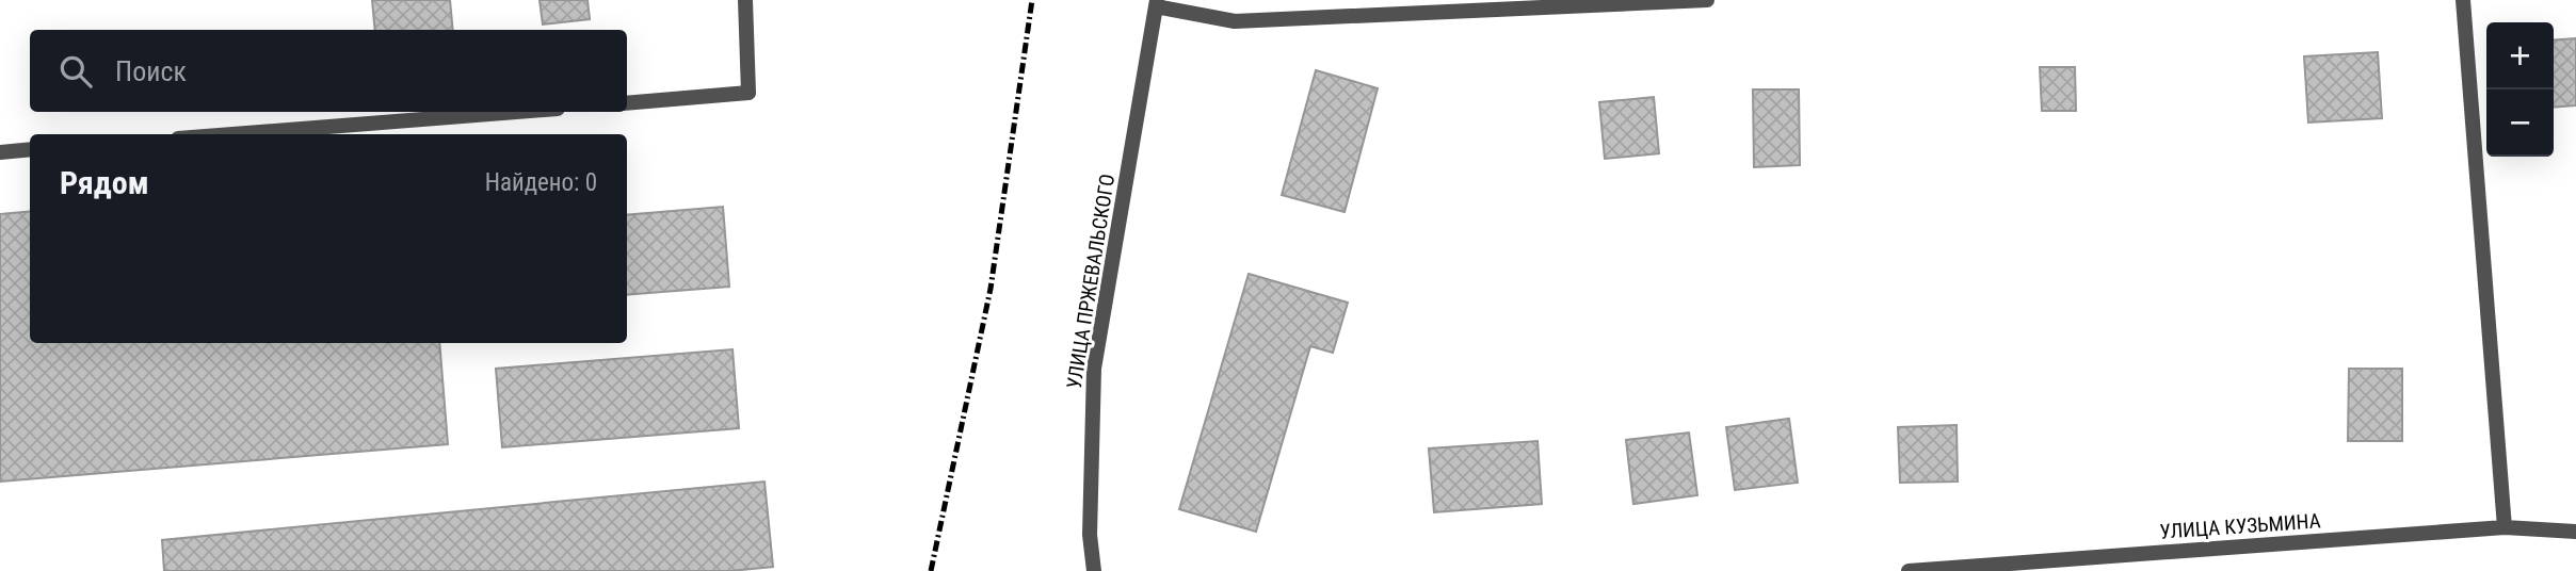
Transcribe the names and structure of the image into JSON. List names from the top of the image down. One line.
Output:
{"streets":{"street":["УЛИЦА ПРЖЕВАЛЬСКОГО","УЛИЦА КУЗЬМИНА"]},"page":{"map_buttons":["+","−"],"search":"Поиск","heading":["Рядом","Найдено: 0"]}}
